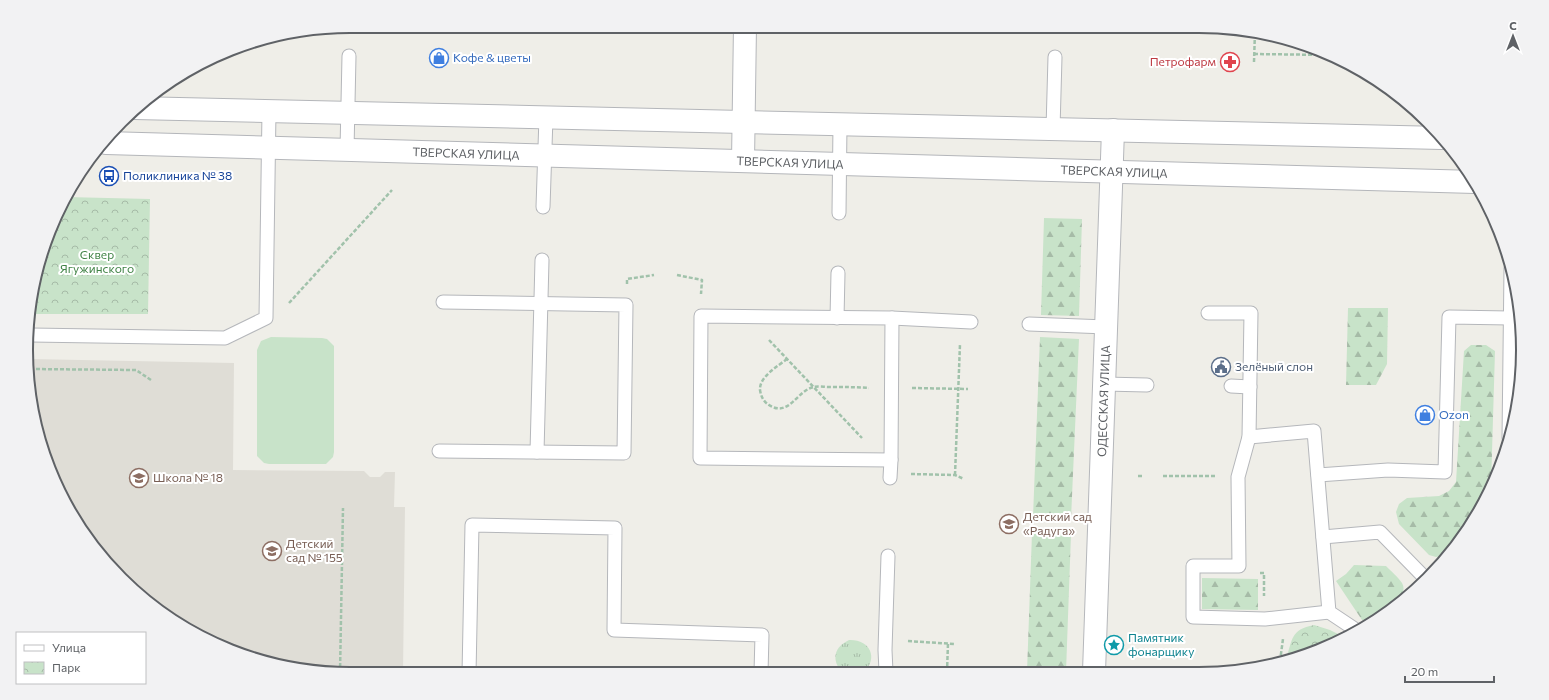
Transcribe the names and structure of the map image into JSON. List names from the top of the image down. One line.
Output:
{"streets":{"street":["ТВЕРСКАЯ УЛИЦА","ОДЕССКАЯ УЛИЦА"]},"crossings":[["ТВЕРСКАЯ УЛИЦА","ОДЕССКАЯ УЛИЦА"]],"parks":["Сквер Ягужинского"],"places":{"shop":["Кофе & цветы","Ozon"],"pharmacy":["Петрофарм"],"bus stop":["Поликлиника № 38"],"public building":["Зелёный слон"],"school or university":["Школа № 18","Детский сад «Радуга»","Детский сад № 155"],"place":["Памятник фонарщику"]},"legend":["Улица","Парк"],"scale_bar":"20 m","north":"top"}
